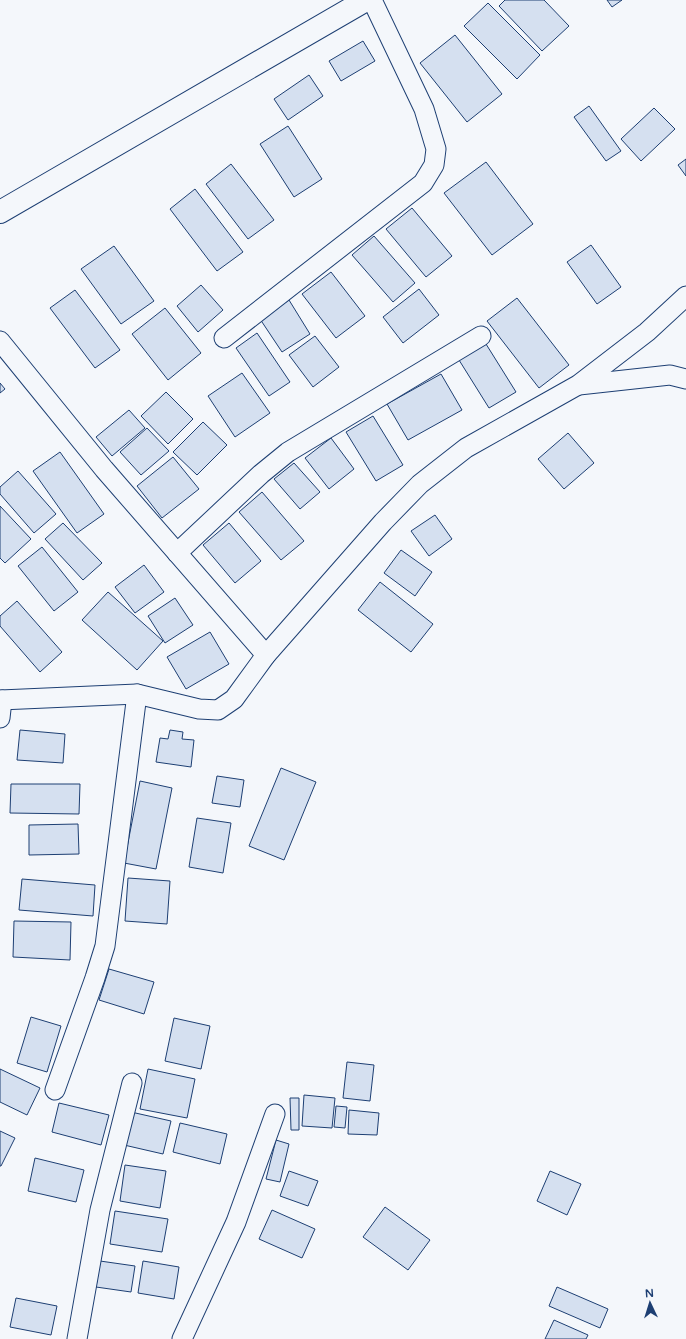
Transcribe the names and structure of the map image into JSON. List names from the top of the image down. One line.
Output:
{"north":"top"}
